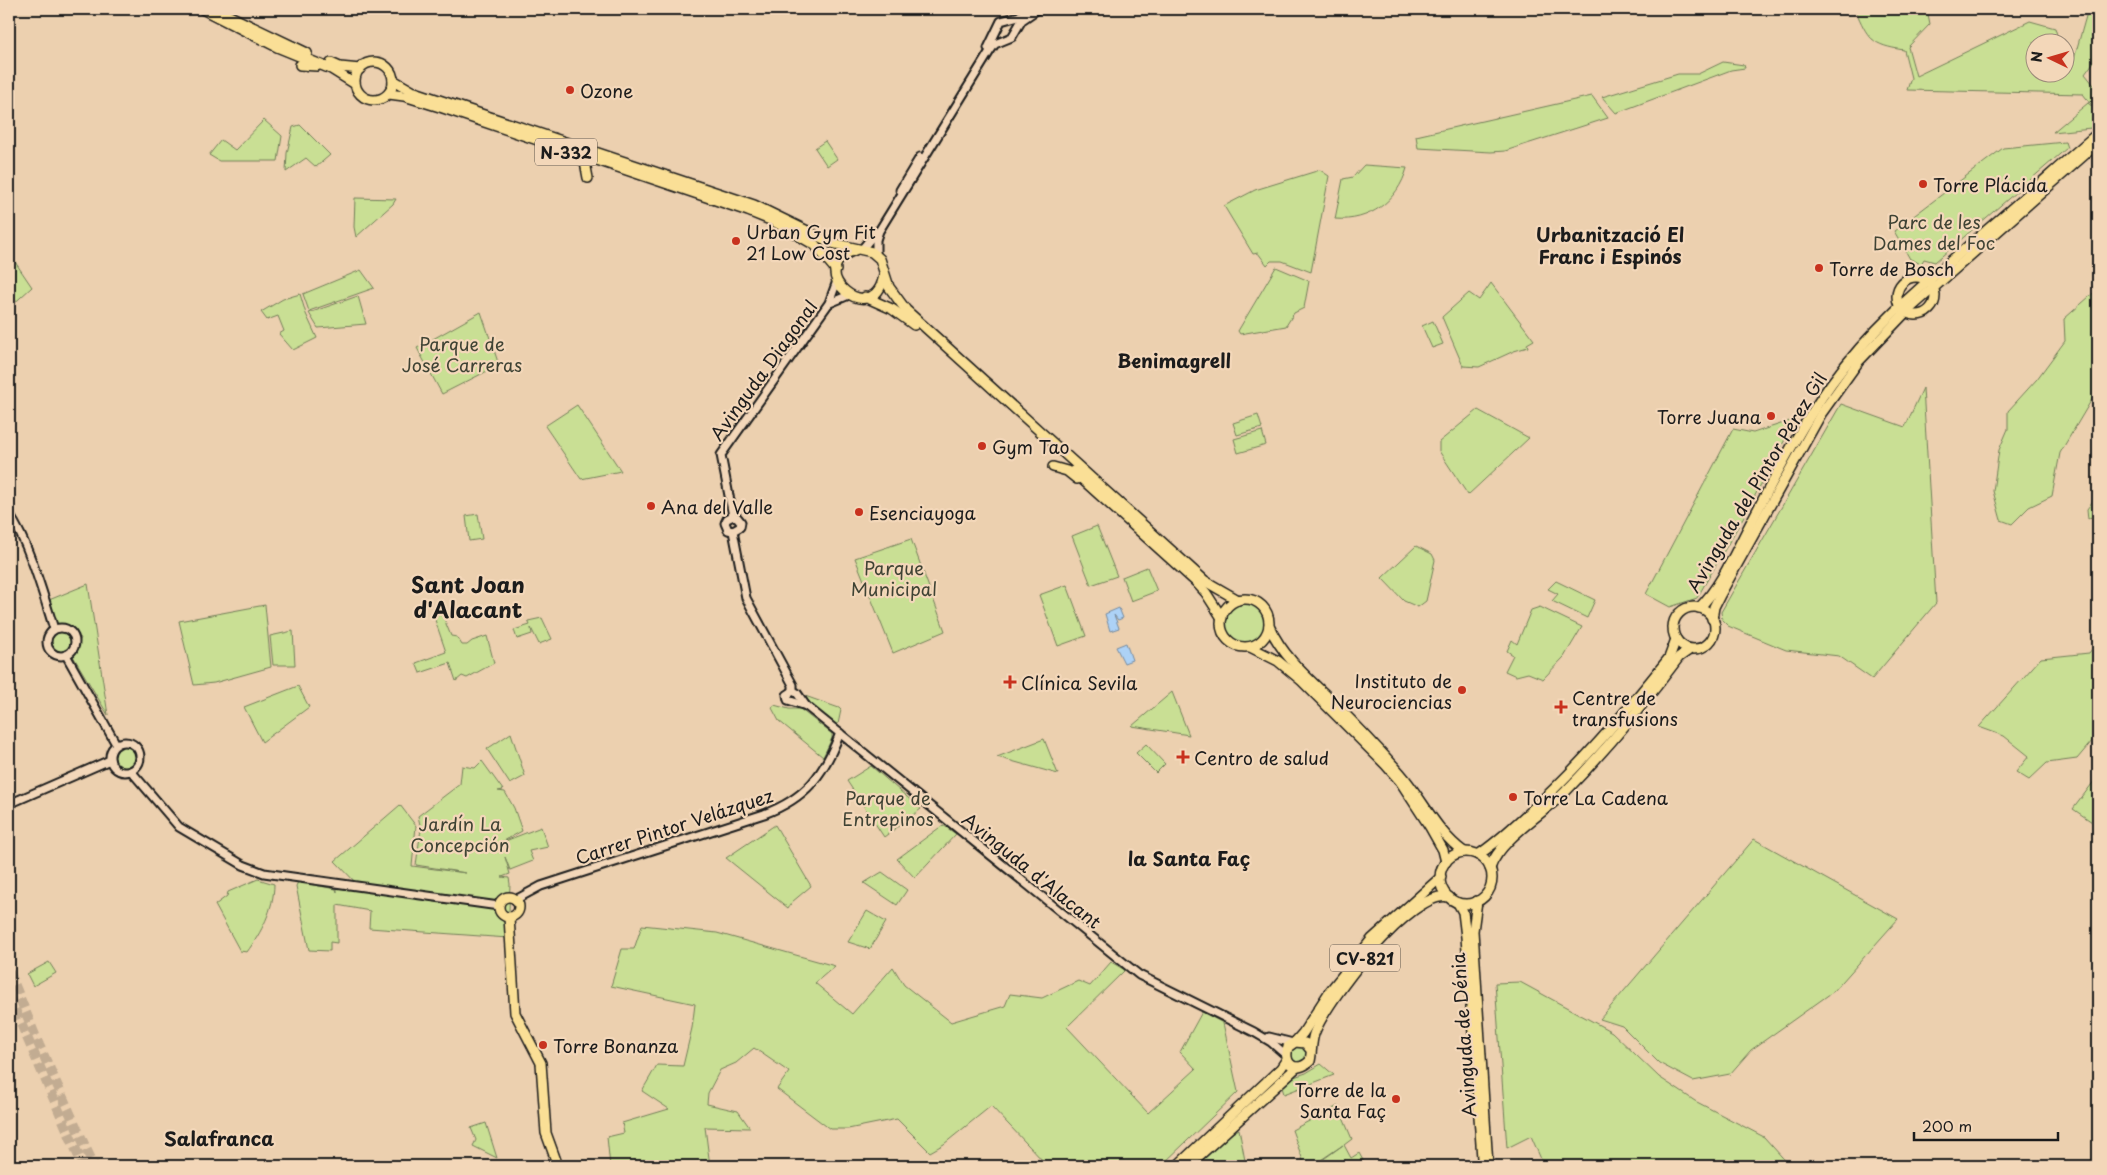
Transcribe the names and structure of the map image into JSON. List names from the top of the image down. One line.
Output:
{"streets":{"main road":["N-332","Avinguda del Pintor Pérez Gil","CV-821","Avinguda de Dénia"],"street":["Avinguda Diagonal","Carrer Pintor Velázquez","Avinguda d'Alacant"]},"crossings":[["Avinguda Diagonal","Avinguda d'Alacant"],["Carrer Pintor Velázquez","Avinguda d'Alacant"],["Avinguda d'Alacant","CV-821"],["CV-821","Avinguda de Dénia"]],"districts":["Urbanització El Franc i Espinós","Benimagrell","Sant Joan d'Alacant","la Santa Faç","Salafranca"],"parks":["Parc de les Dames del Foc","Parque de José Carreras","Parque Municipal","Parque de Entrepinos","Jardín La Concepción"],"places":{"other":["Ozone","Torre Plácida","Urban Gym Fit 21 Low Cost","Torre de Bosch","Torre Juana","Gym Tao","Ana del Valle","Esenciayoga","Instituto de Neurociencias","Torre La Cadena","Torre Bonanza","Torre de la Santa Faç"],"health":["Clínica Sevila","Centre de transfusions","Centro de salud"]},"scale_bar":"200 m","north":"left"}
